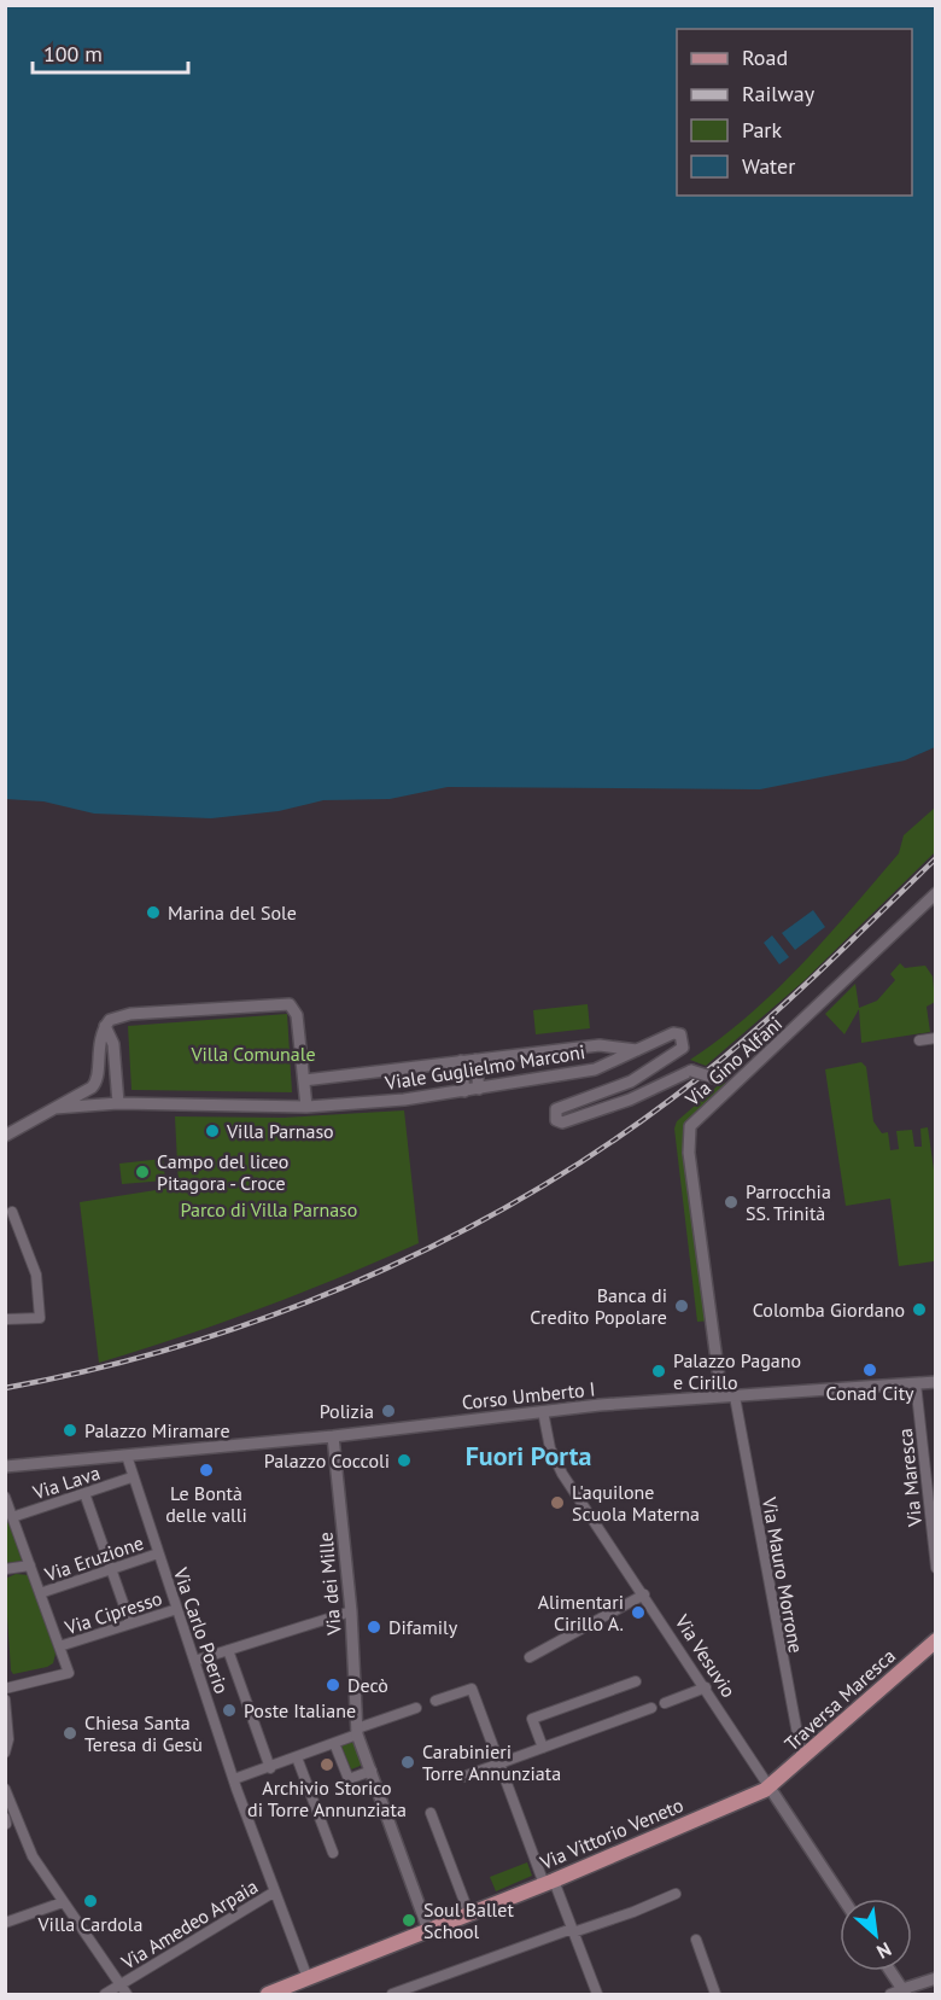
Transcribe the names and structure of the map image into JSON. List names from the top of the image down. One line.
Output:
{"streets":{"main road":["Traversa Maresca","Via Vittorio Veneto"],"street":["Via Gino Alfani","Viale Guglielmo Marconi","Corso Umberto I","Via Maresca","Via Lava","Via Eruzione","Via Mauro Morrone","Via dei Mille","Via Cipresso","Via Carlo Poerio","Via Vesuvio","Via Amedeo Arpaia"]},"crossings":[["Via Gino Alfani","Corso Umberto I"],["Corso Umberto I","Via Maresca"],["Corso Umberto I","Via Mauro Morrone"],["Corso Umberto I","Via dei Mille"],["Corso Umberto I","Via Carlo Poerio"],["Corso Umberto I","Via Vesuvio"],["Via Lava","Via Carlo Poerio"],["Via Eruzione","Via Carlo Poerio"],["Via Mauro Morrone","Traversa Maresca"],["Via dei Mille","Via Vittorio Veneto"],["Via Cipresso","Via Carlo Poerio"],["Via Carlo Poerio","Via Vittorio Veneto"],["Via Carlo Poerio","Via Amedeo Arpaia"],["Via Vesuvio","Traversa Maresca"],["Via Vesuvio","Via Vittorio Veneto"],["Traversa Maresca","Via Vittorio Veneto"]],"districts":["Fuori Porta"],"parks":["Villa Comunale","Parco di Villa Parnaso"],"places":["Marina del Sole","Villa Parnaso","Campo del liceo Pitagora - Croce","Parrocchia SS. Trinità","Banca di Credito Popolare","Colomba Giordano","Conad City","Palazzo Pagano e Cirillo","Polizia","Palazzo Miramare","Palazzo Coccoli","Le Bontà delle valli","L'aquilone Scuola Materna","Alimentari Cirillo A.","Difamily","Decò","Poste Italiane","Chiesa Santa Teresa di Gesù","Carabinieri Torre Annunziata","Archivio Storico di Torre Annunziata","Villa Cardola","Soul Ballet School"],"legend":["Road","Railway","Park","Water"],"scale_bar":"100 m","north":"bottom right"}
